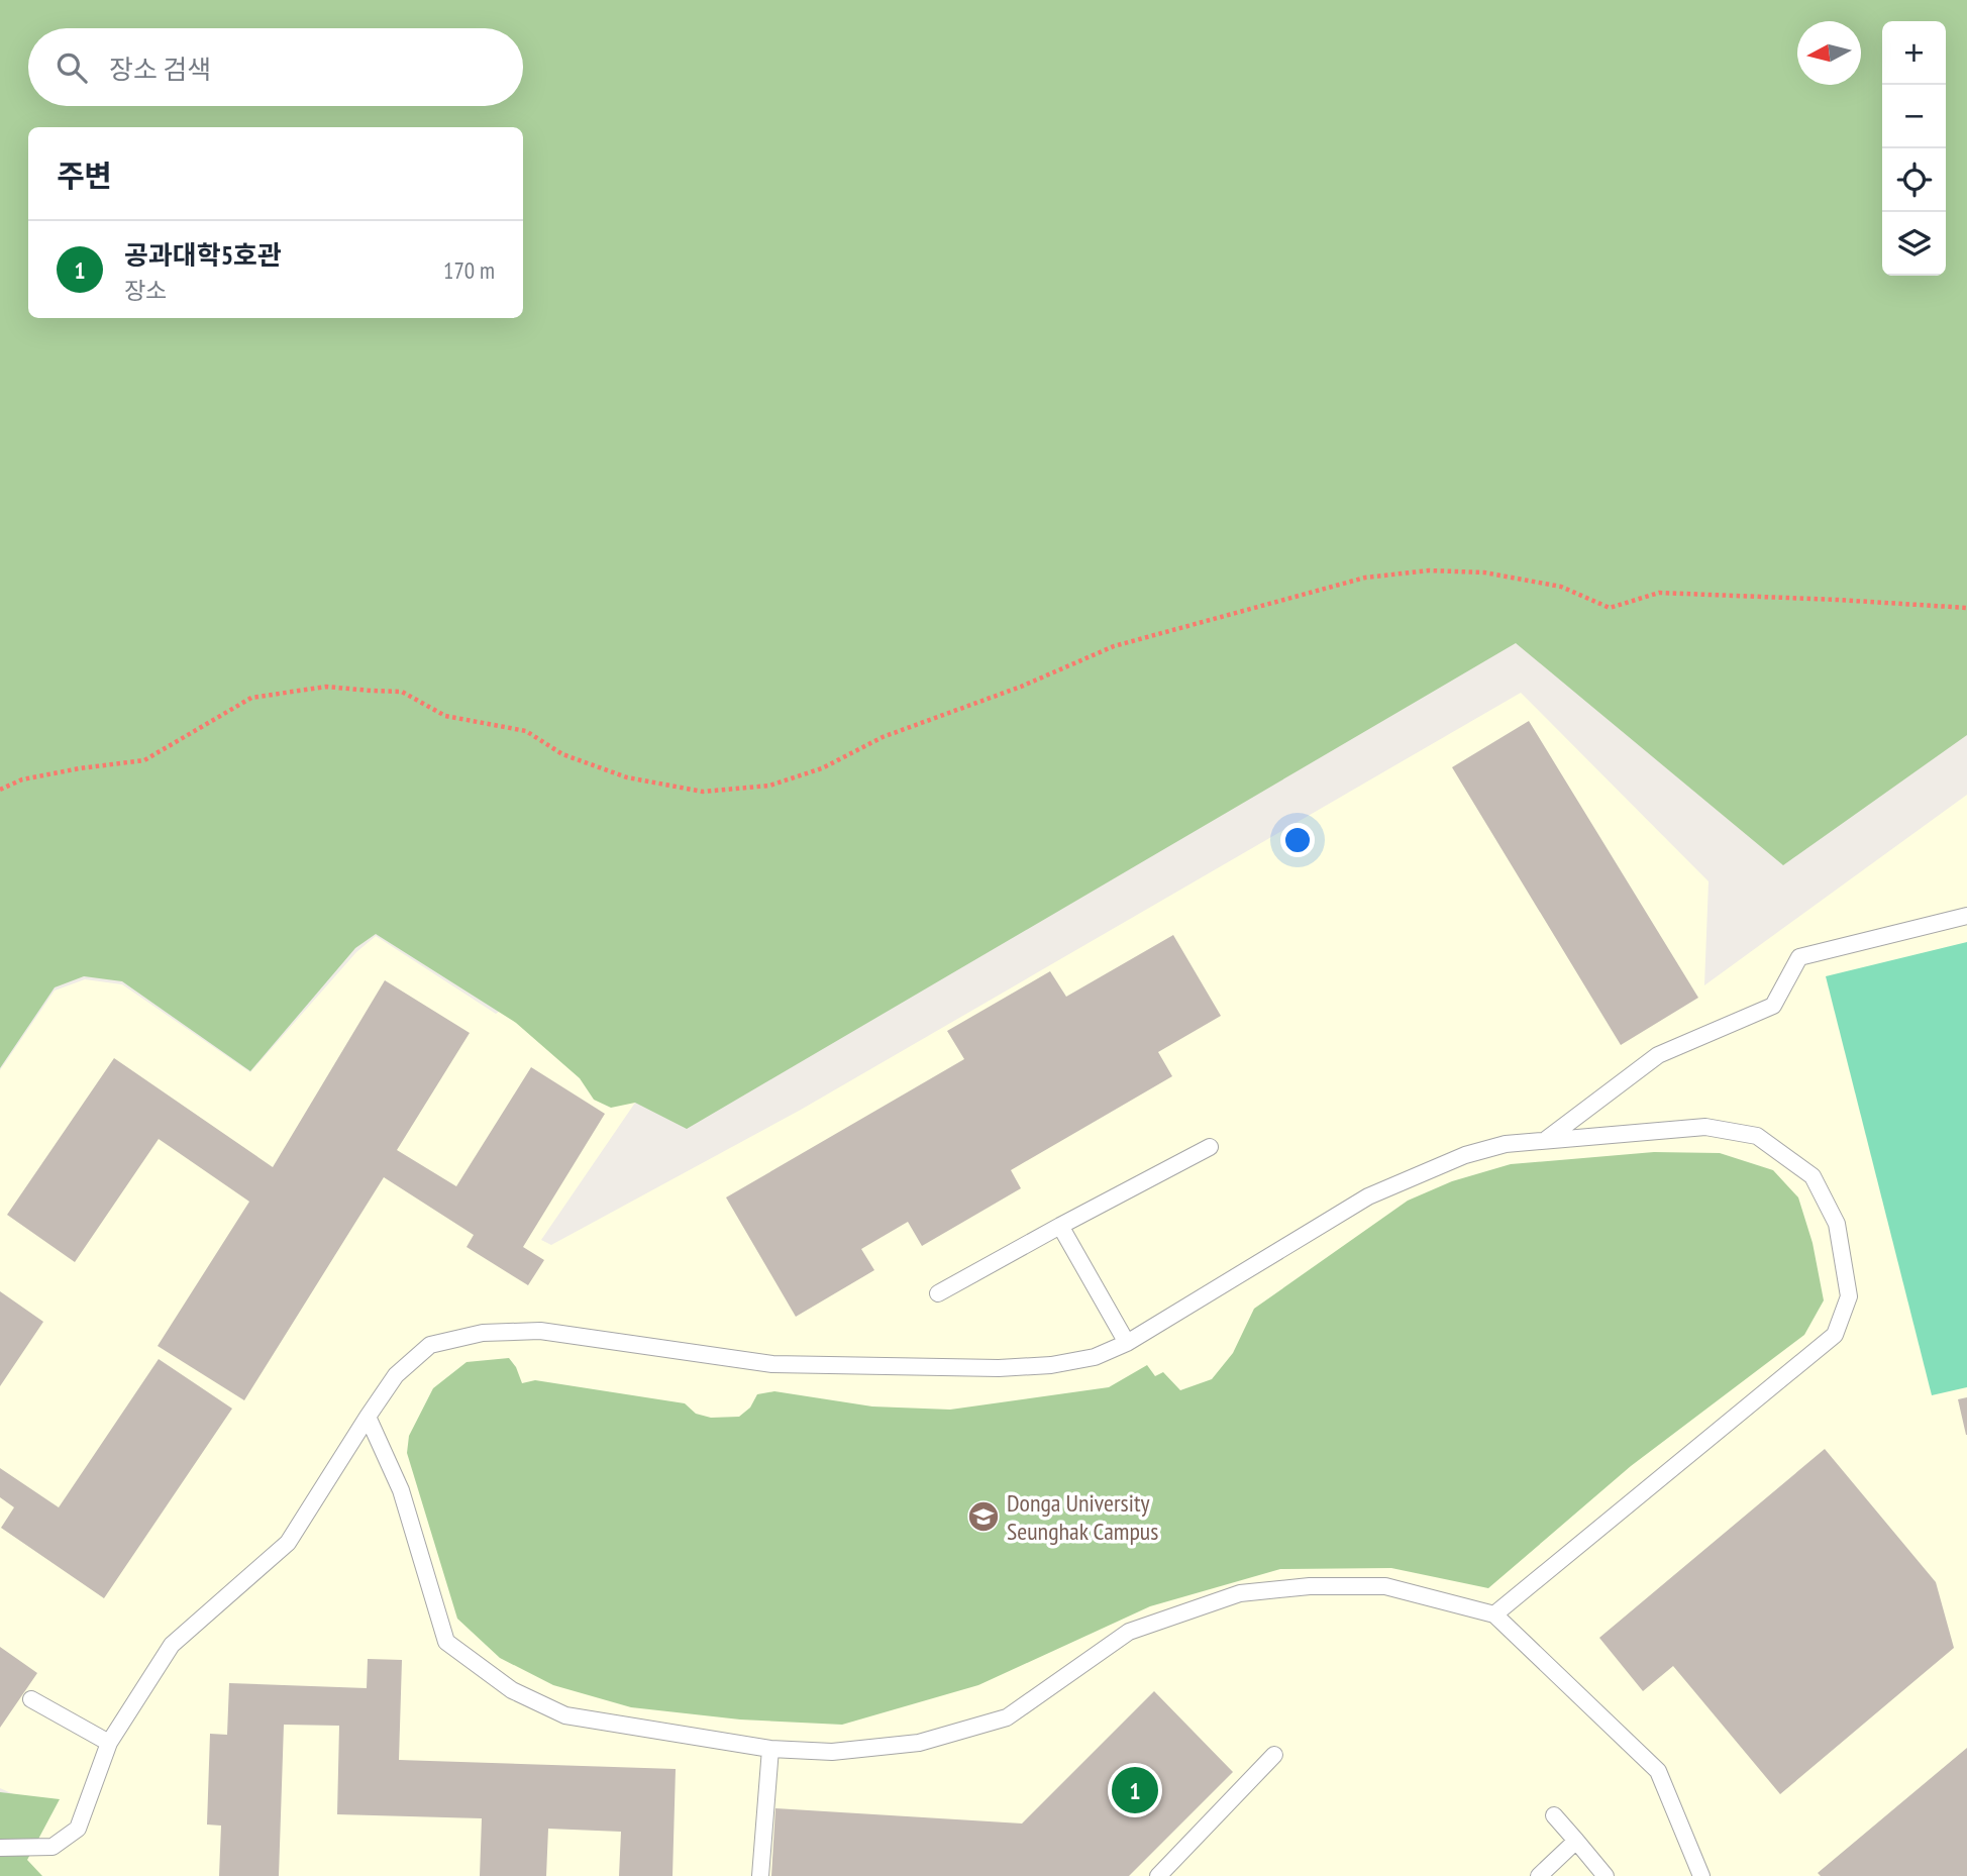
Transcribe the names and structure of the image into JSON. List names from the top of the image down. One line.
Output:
{"places":{"school or university":["Donga University Seunghak Campus"]},"north":"left","page":{"map_buttons":["+","−"],"search":"장소 검색","heading":"주변","list":[{"mark":"1","name":"공과대학5호관","note":"장소","value":"170 m"}],"pins":"1"}}
